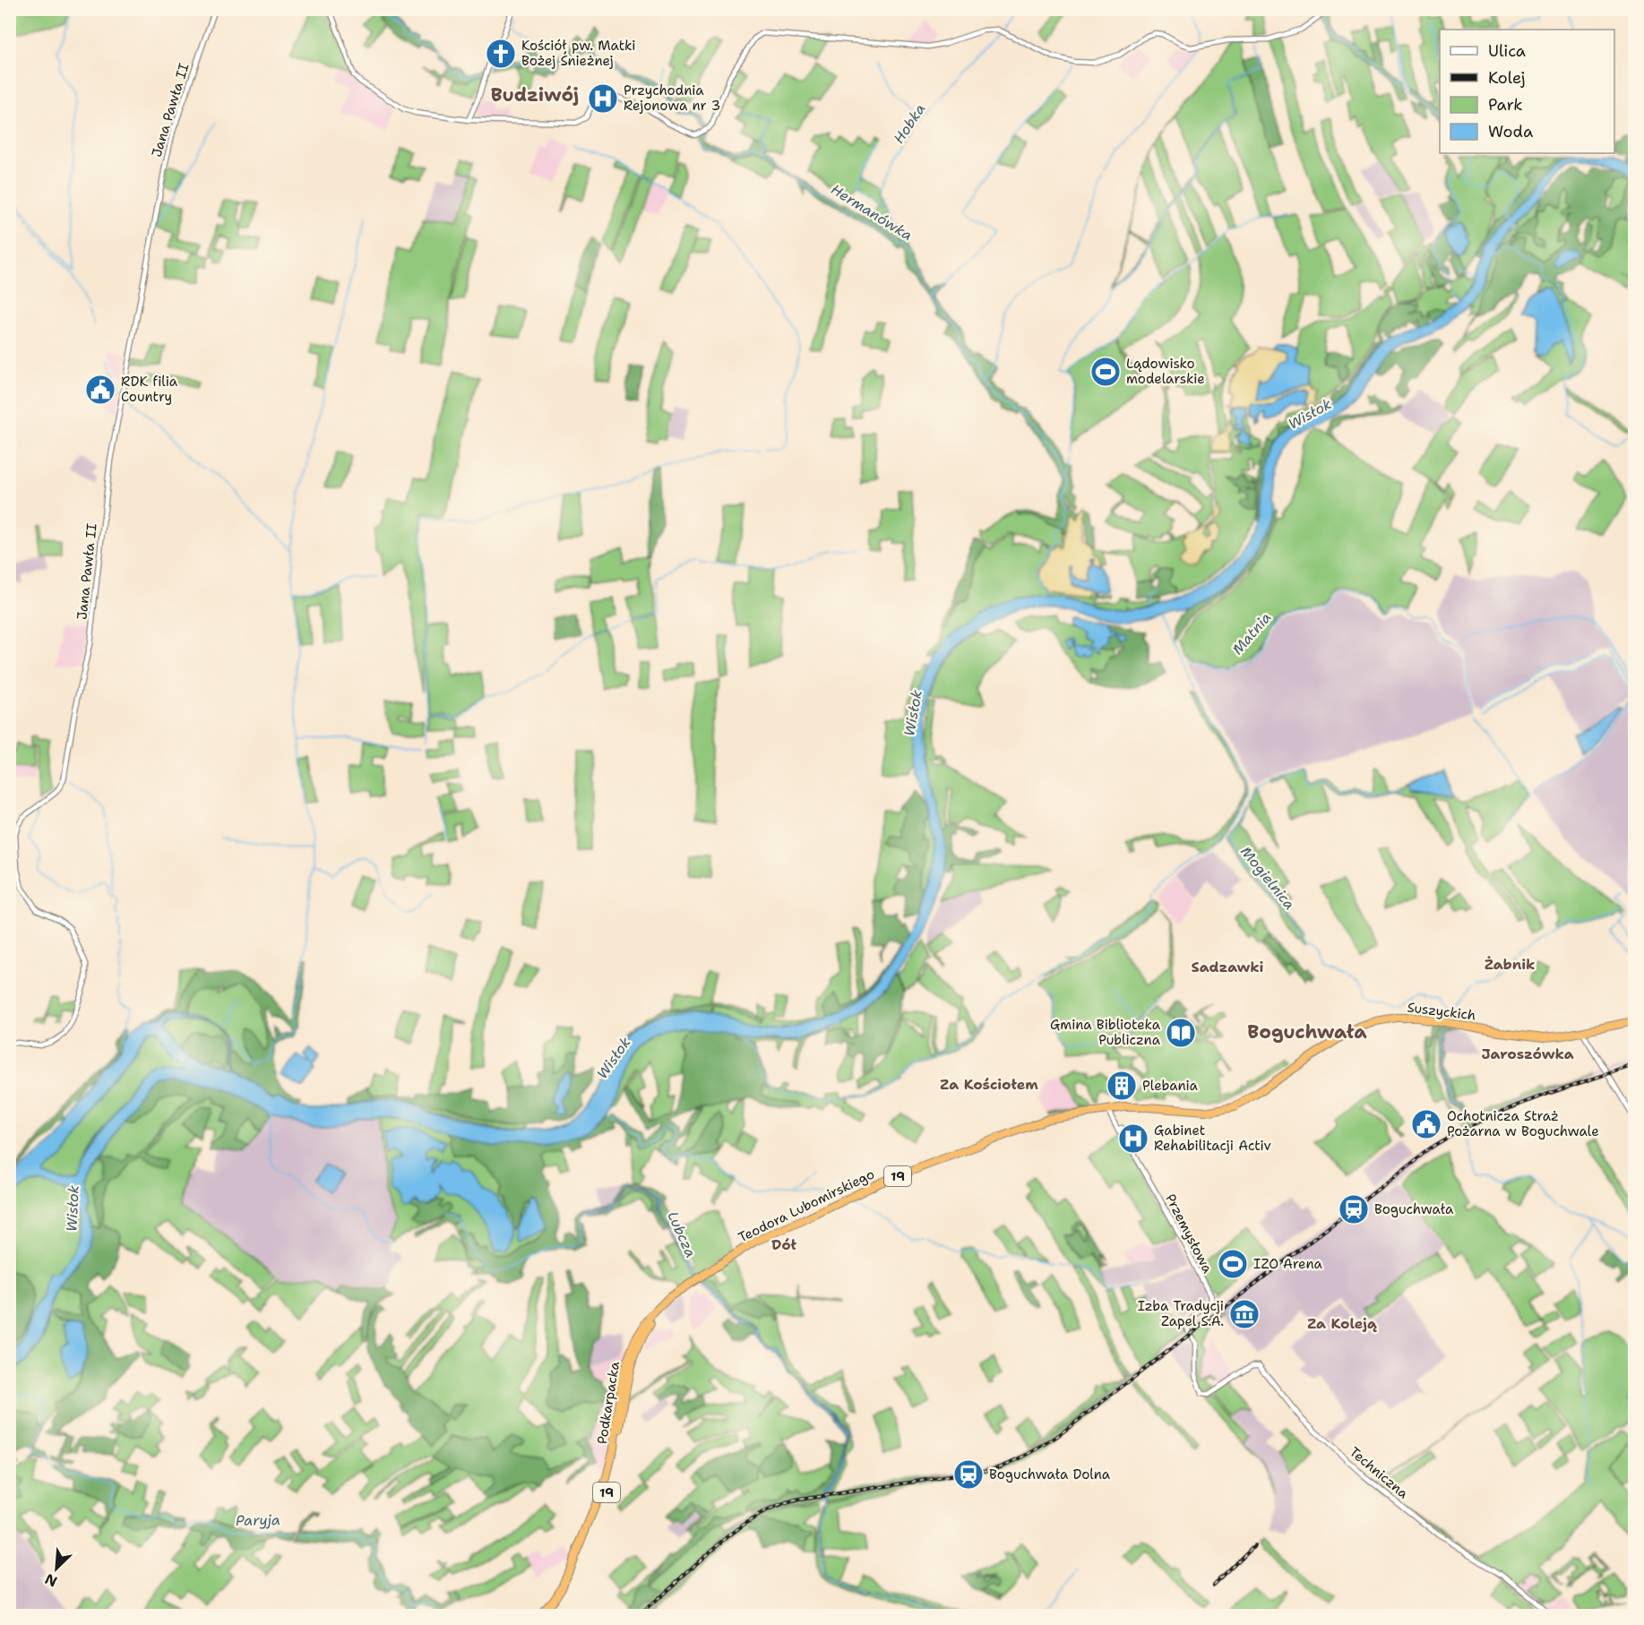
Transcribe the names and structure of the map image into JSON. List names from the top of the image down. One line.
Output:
{"streets":{"highway":["Suszyckich","19","Teodora Lubomirskiego","Podkarpacka"],"street":["Jana Pawła II","Przemysłowa","Techniczna"]},"crossings":[["Suszyckich","Teodora Lubomirskiego"],["Suszyckich","Przemysłowa"],["Teodora Lubomirskiego","Przemysłowa"],["Teodora Lubomirskiego","Podkarpacka"],["Przemysłowa","Techniczna"]],"districts":["Budziwój","Żabnik","Sadzawki","Boguchwała","Jaroszówka","Za Kościołem","Dół","Za Koleją"],"water":["Hobka","Hermanówka","Wisłok","Matnia","Mogielnica","Lubcza","Paryja"],"places":{"church":["Kościół pw. Matki Bożej Śnieżnej"],"hospital":["Przychodnia Rejonowa nr 3","Gabinet Rehabilitacji Activ"],"sports":["Lądowisko modelarskie","IZO Arena"],"public building":["RDK filia Country","Ochotnicza Straż Pożarna w Boguchwale"],"library":["Gmina Biblioteka Publiczna"],"building":["Plebania"],"station":["Boguchwała","Boguchwała Dolna"],"museum":["Izba Tradycji Zapel S.A."]},"legend":["Ulica","Kolej","Park","Woda"],"north":"bottom left"}
